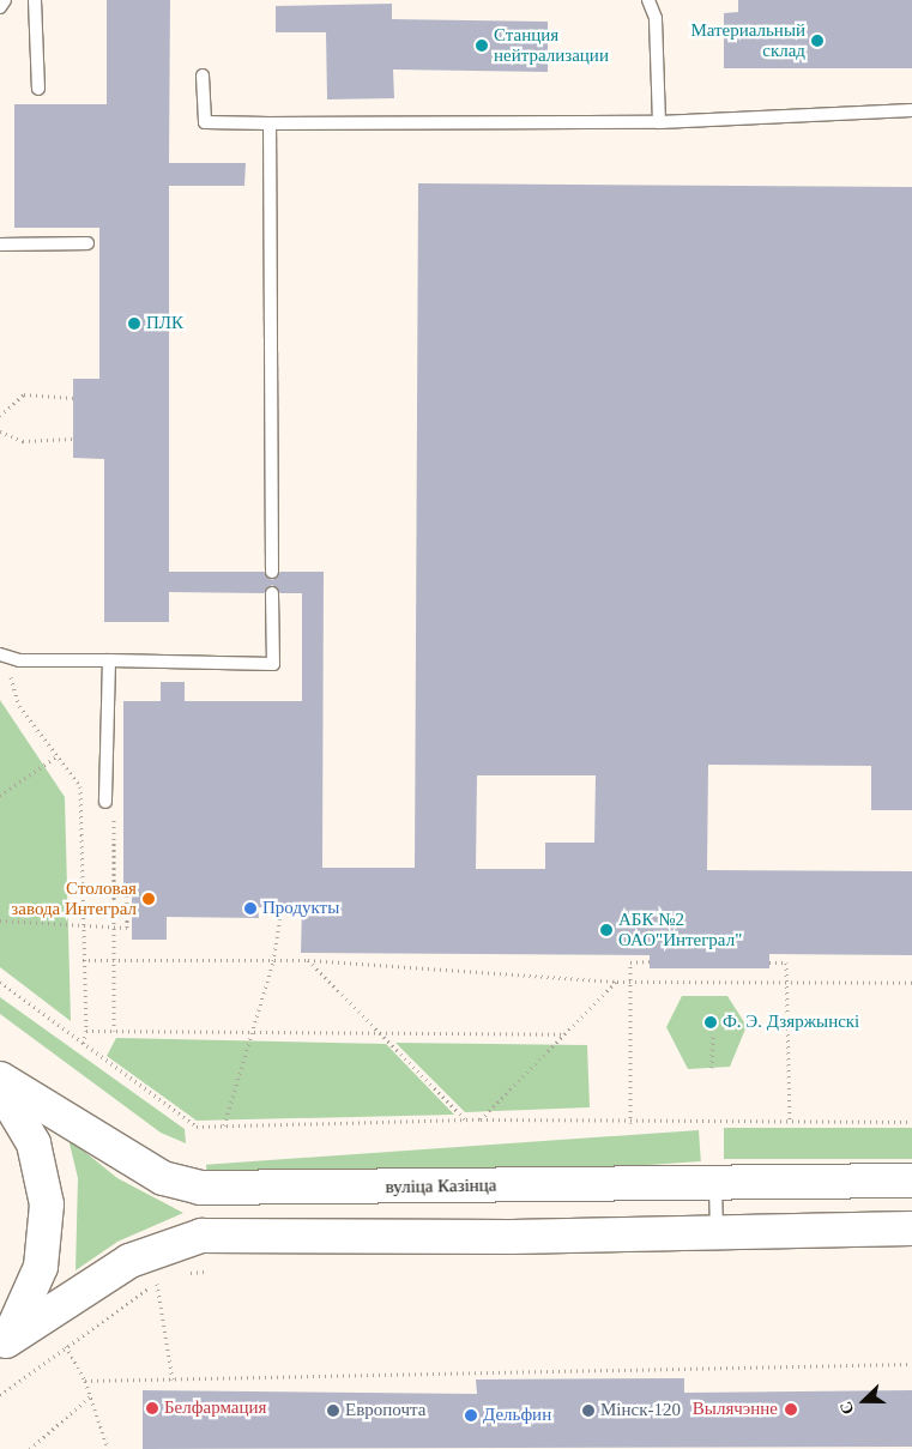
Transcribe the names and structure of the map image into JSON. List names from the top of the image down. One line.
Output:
{"streets":{"main road":["вуліца Казінца"]},"places":["Материальный склад","Станция нейтрализации","ПЛК","Столовая завода Интеграл","Продукты","АБК №2 ОАО\"Интеграл\"","Ф. Э. Дзяржынскі","Белфармация","Вылячэнне","Европочта","Мінск-120","Дельфин"],"north":"left"}
